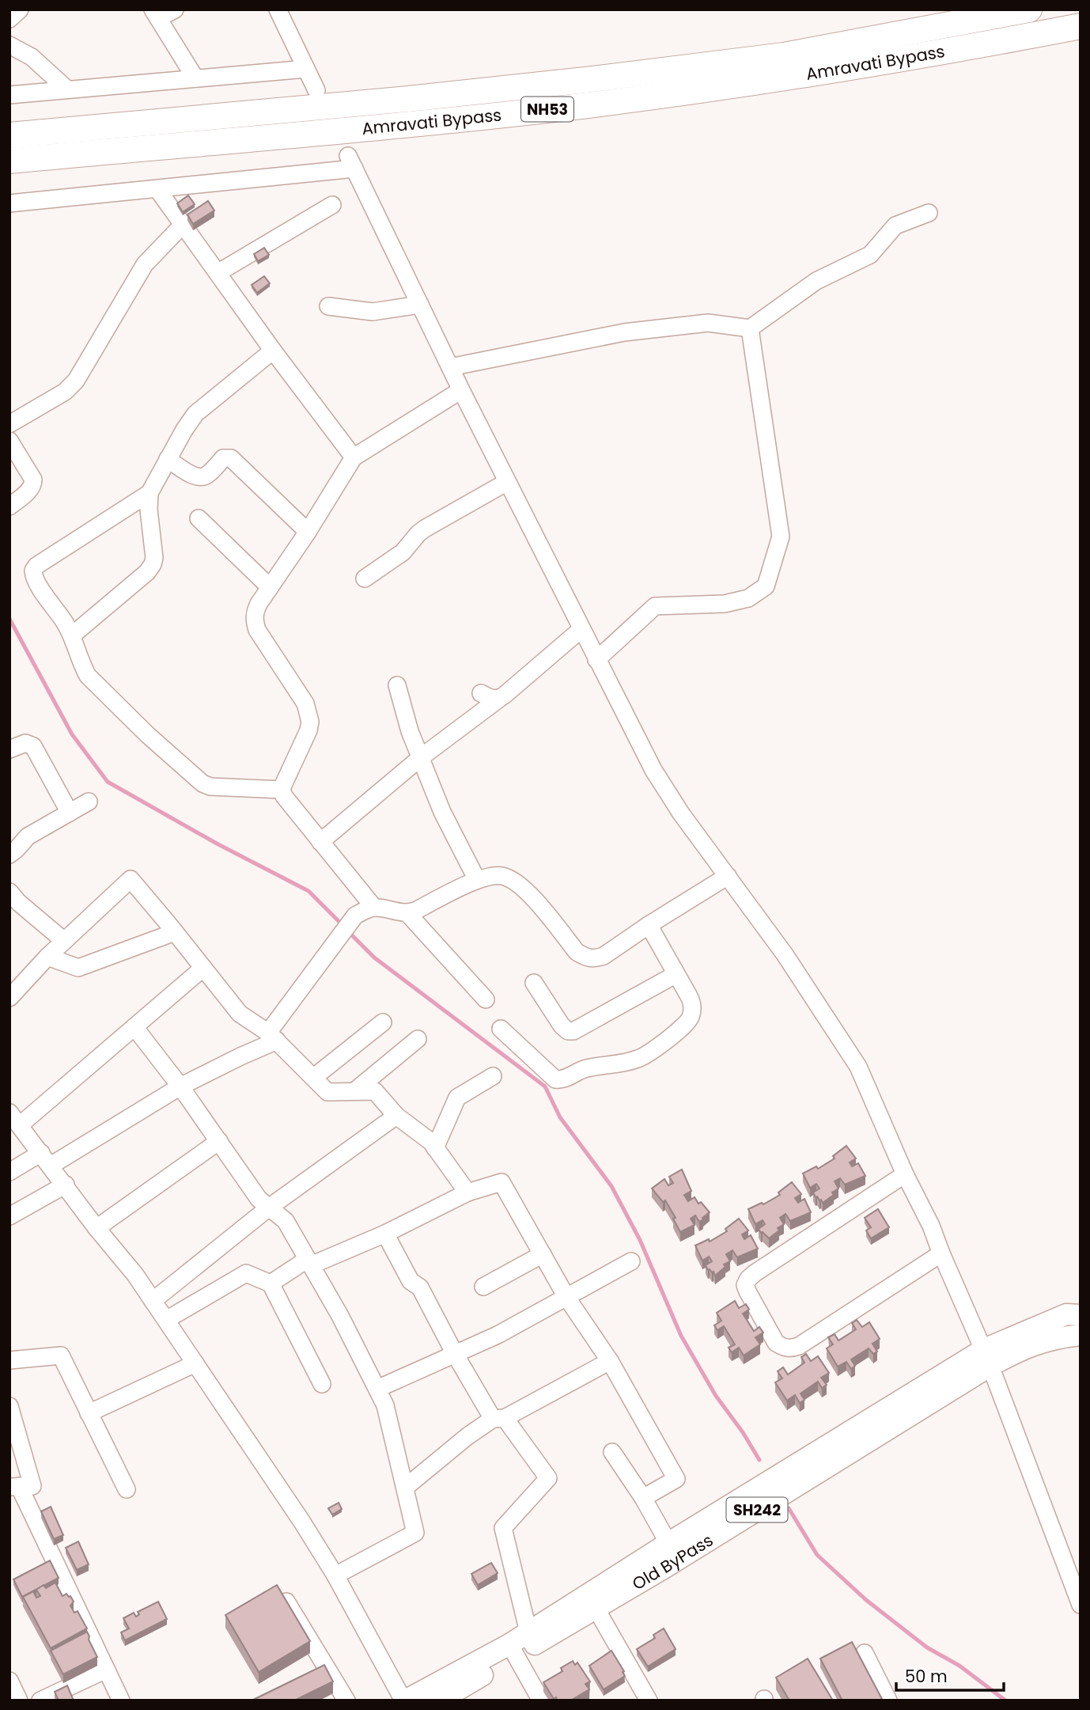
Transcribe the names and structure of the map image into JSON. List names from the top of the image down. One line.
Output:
{"streets":{"highway":["Amravati Bypass","NH53"],"main road":["SH242","Old ByPass"]},"scale_bar":"50 m"}
